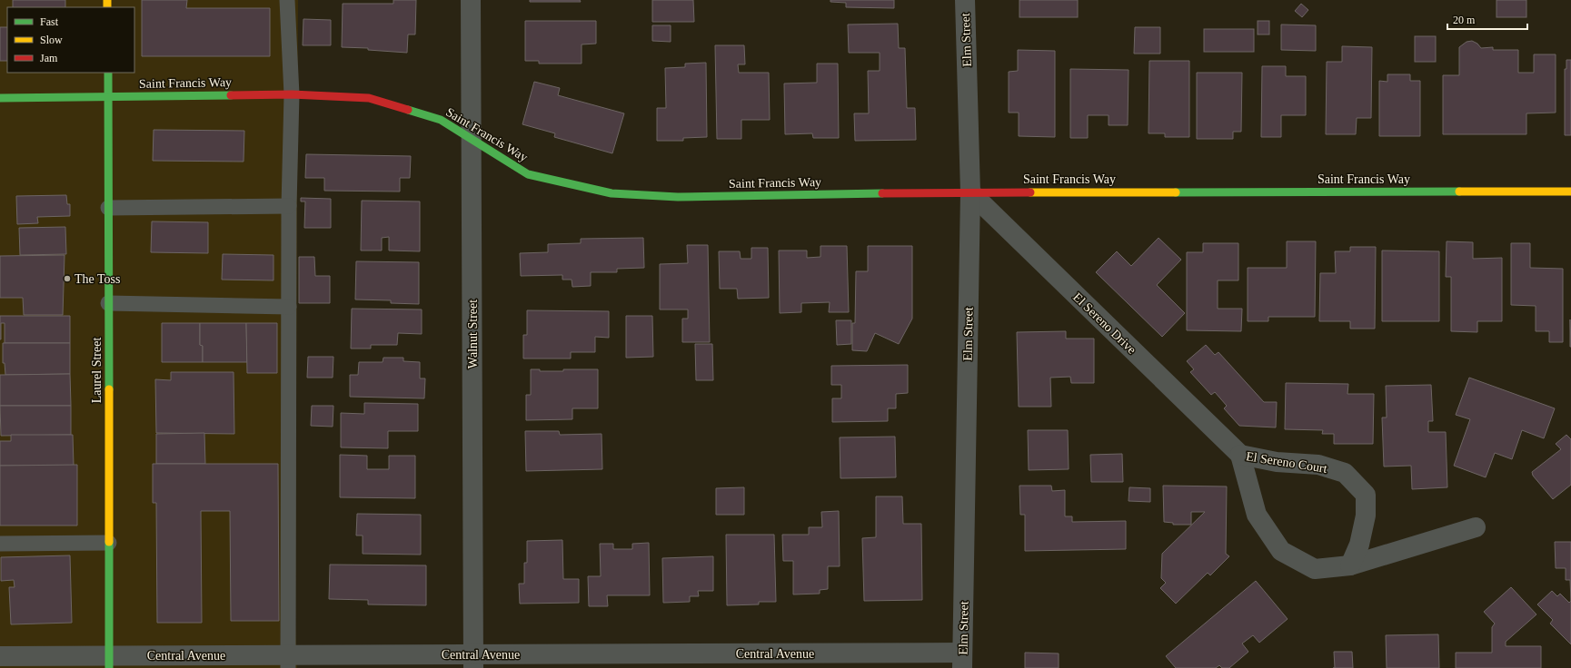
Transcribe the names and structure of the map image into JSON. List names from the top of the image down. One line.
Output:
{"streets":{"street":["Elm Street","Saint Francis Way","El Sereno Drive","Walnut Street","Laurel Street","El Sereno Court","Central Avenue"]},"crossings":[["Elm Street","Saint Francis Way"],["Elm Street","El Sereno Drive"],["Elm Street","Central Avenue"],["Saint Francis Way","El Sereno Drive"],["Saint Francis Way","Walnut Street"],["Saint Francis Way","Laurel Street"],["El Sereno Drive","El Sereno Court"],["Walnut Street","Central Avenue"],["Laurel Street","Central Avenue"]],"places":["The Toss"],"legend":["Fast","Slow","Jam"],"scale_bar":"20 m"}
